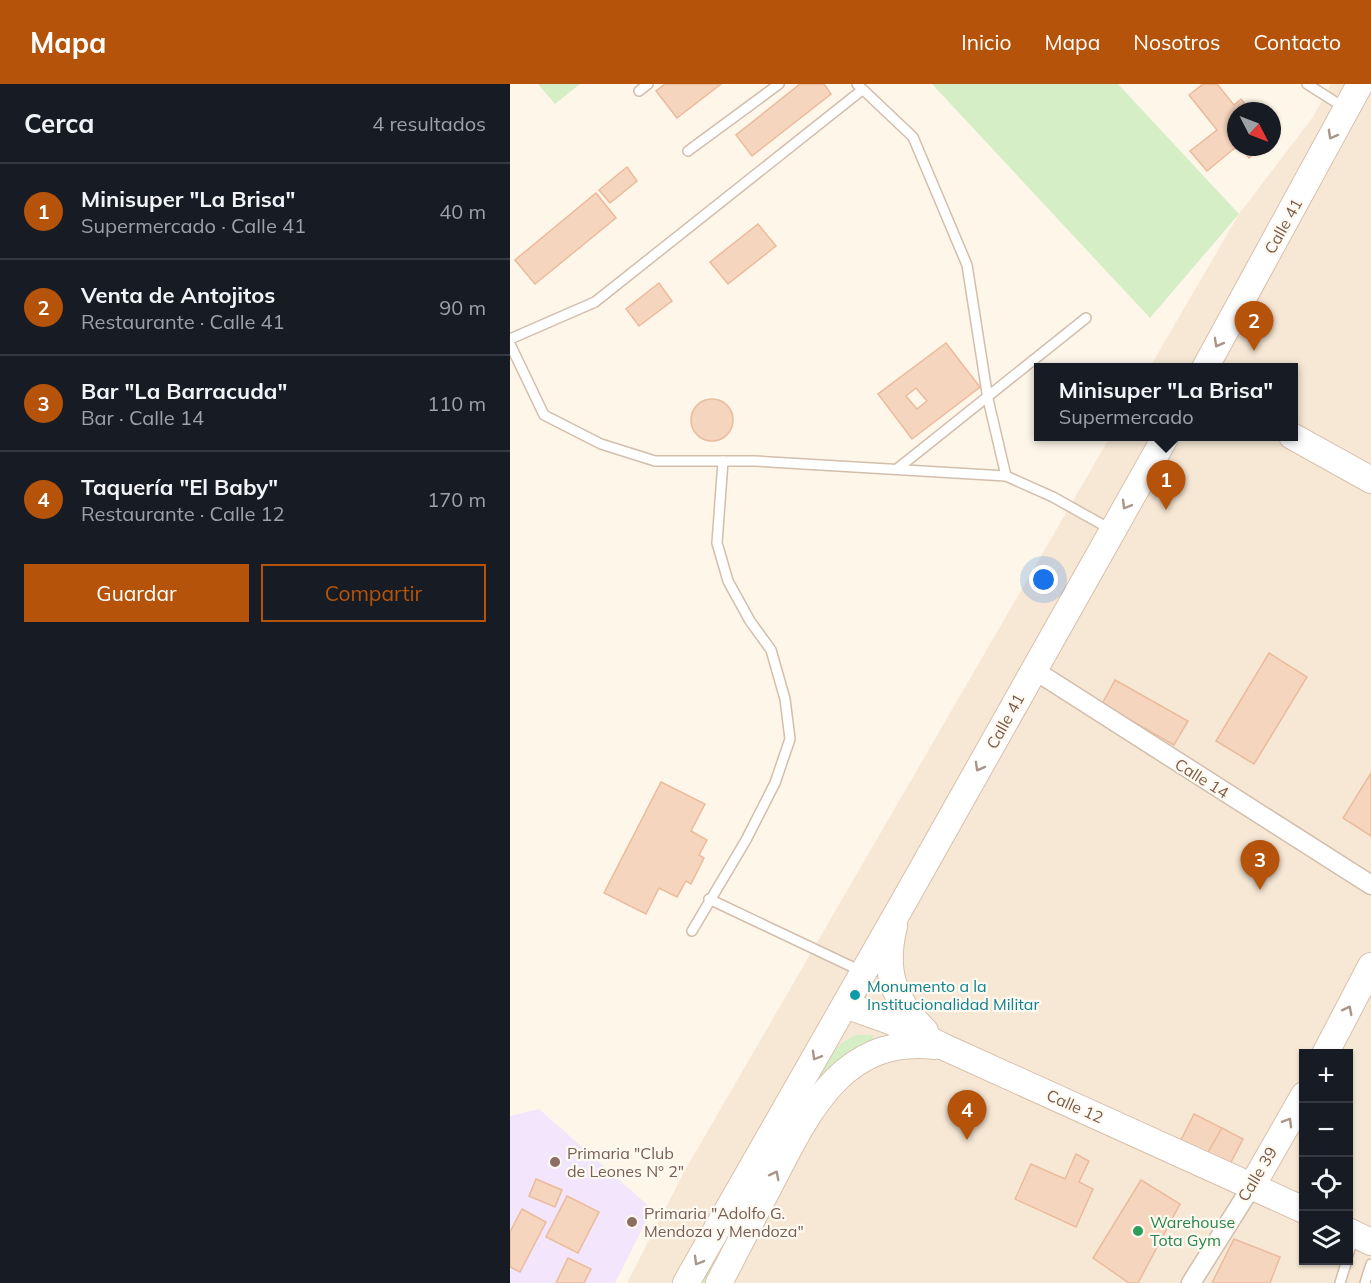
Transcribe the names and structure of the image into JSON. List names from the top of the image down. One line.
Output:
{"streets":{"main road":["Calle 41","Calle 12","Calle 39"],"street":["Calle 14"]},"crossings":[["Calle 41","Calle 14"],["Calle 41","Calle 12"],["Calle 12","Calle 39"]],"one_way":["Calle 41","Calle 39"],"places":["Monumento a la Institucionalidad Militar","Primaria \"Club de Leones N° 2\"","Primaria \"Adolfo G. Mendoza y Mendoza\"","Warehouse Tota Gym"],"north":"bottom right","page":{"header":"Mapa","nav":["Inicio","Mapa","Nosotros","Contacto"],"heading":["Cerca","4 resultados"],"list":[{"mark":"1","name":"Minisuper \"La Brisa\"","note":"Supermercado · Calle 41","value":"40 m"},{"mark":"2","name":"Venta de Antojitos","note":"Restaurante · Calle 41","value":"90 m"},{"mark":"3","name":"Bar \"La Barracuda\"","note":"Bar · Calle 14","value":"110 m"},{"mark":"4","name":"Taquería \"El Baby\"","note":"Restaurante · Calle 12","value":"170 m"}],"pins":["2","1","3","4"],"popup":["Minisuper \"La Brisa\"","Supermercado"],"buttons":["Guardar","Compartir"],"map_buttons":["+","−"]}}
